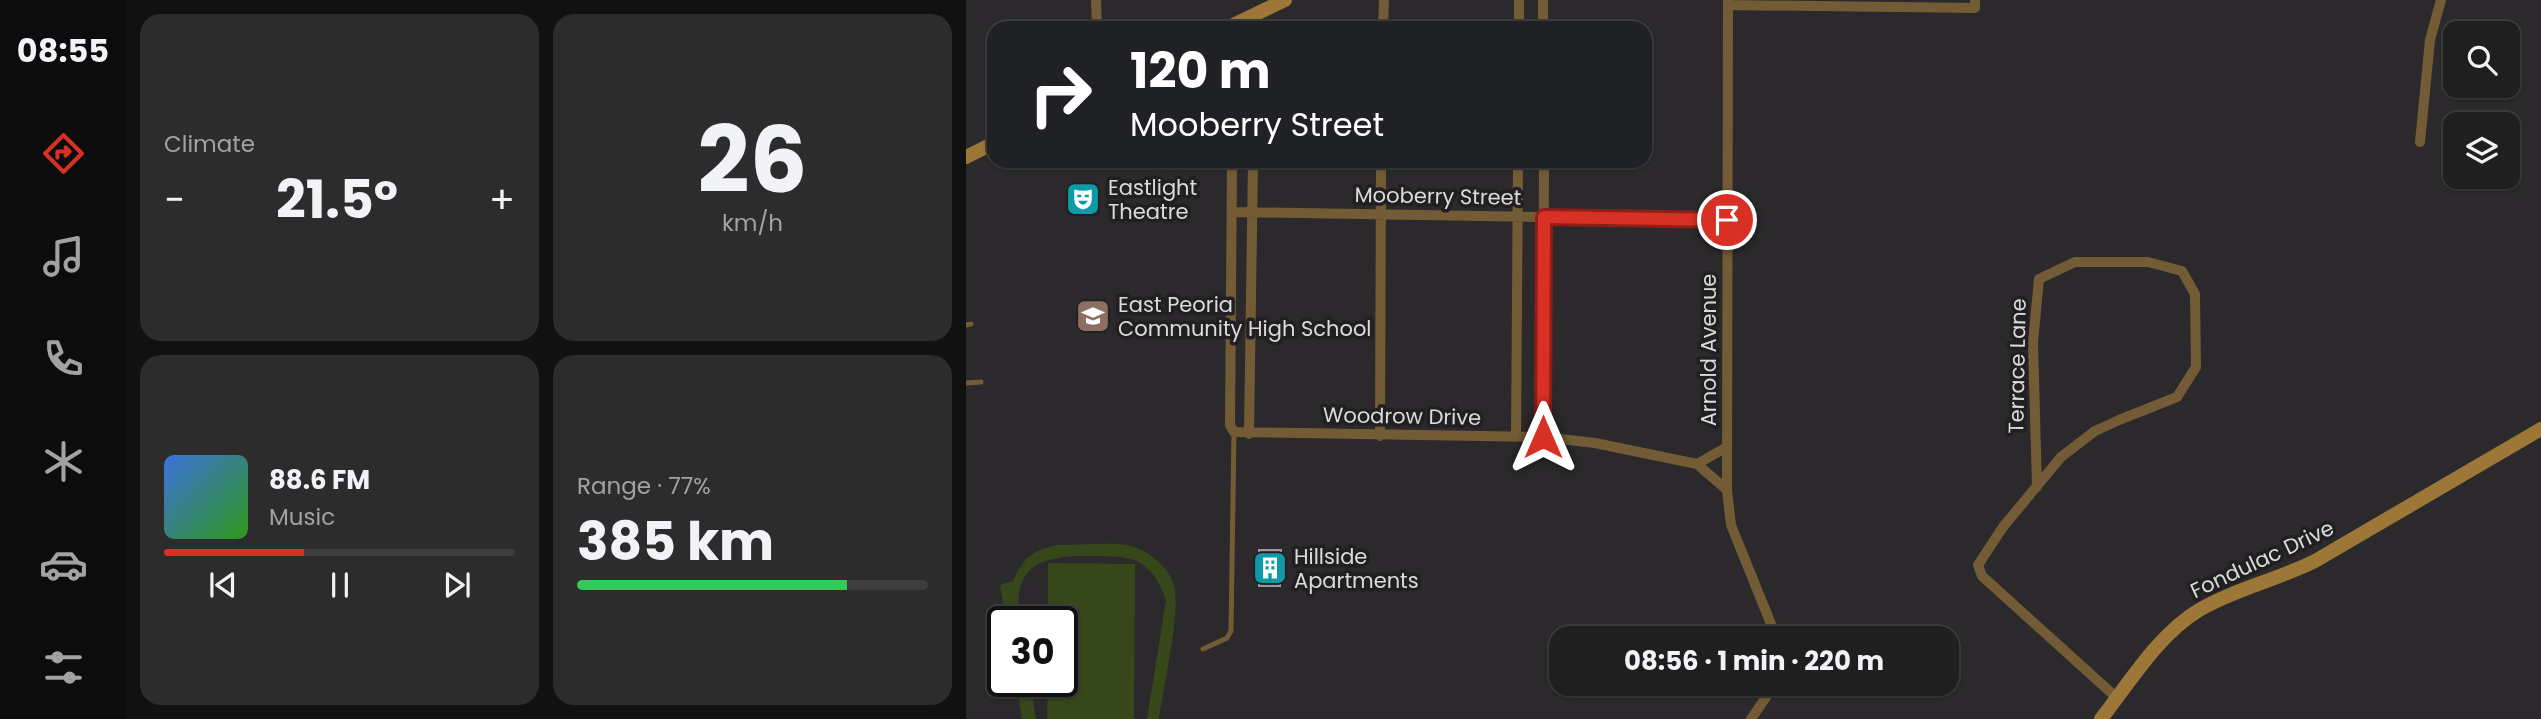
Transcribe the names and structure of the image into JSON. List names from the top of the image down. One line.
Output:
{"streets":{"street":["Mooberry Street","Arnold Avenue","Terrace Lane","Woodrow Drive","Fondulac Drive"]},"crossings":[["Mooberry Street","Arnold Avenue"],["Terrace Lane","Fondulac Drive"]],"places":{"theatre":["Eastlight Theatre"],"school or university":["East Peoria Community High School"],"building":["Hillside Apartments"]},"page":{"tabs":"08:55","tile":["Climate",["26","km/h"],["Range · 77%","385 km"]],"turn":["120 m","Mooberry Street"],"heat":["−","21.5°","+"],"song":["88.6 FM","Music"],"limit":"30","trip":"08:56 · 1 min · 220 m"}}
